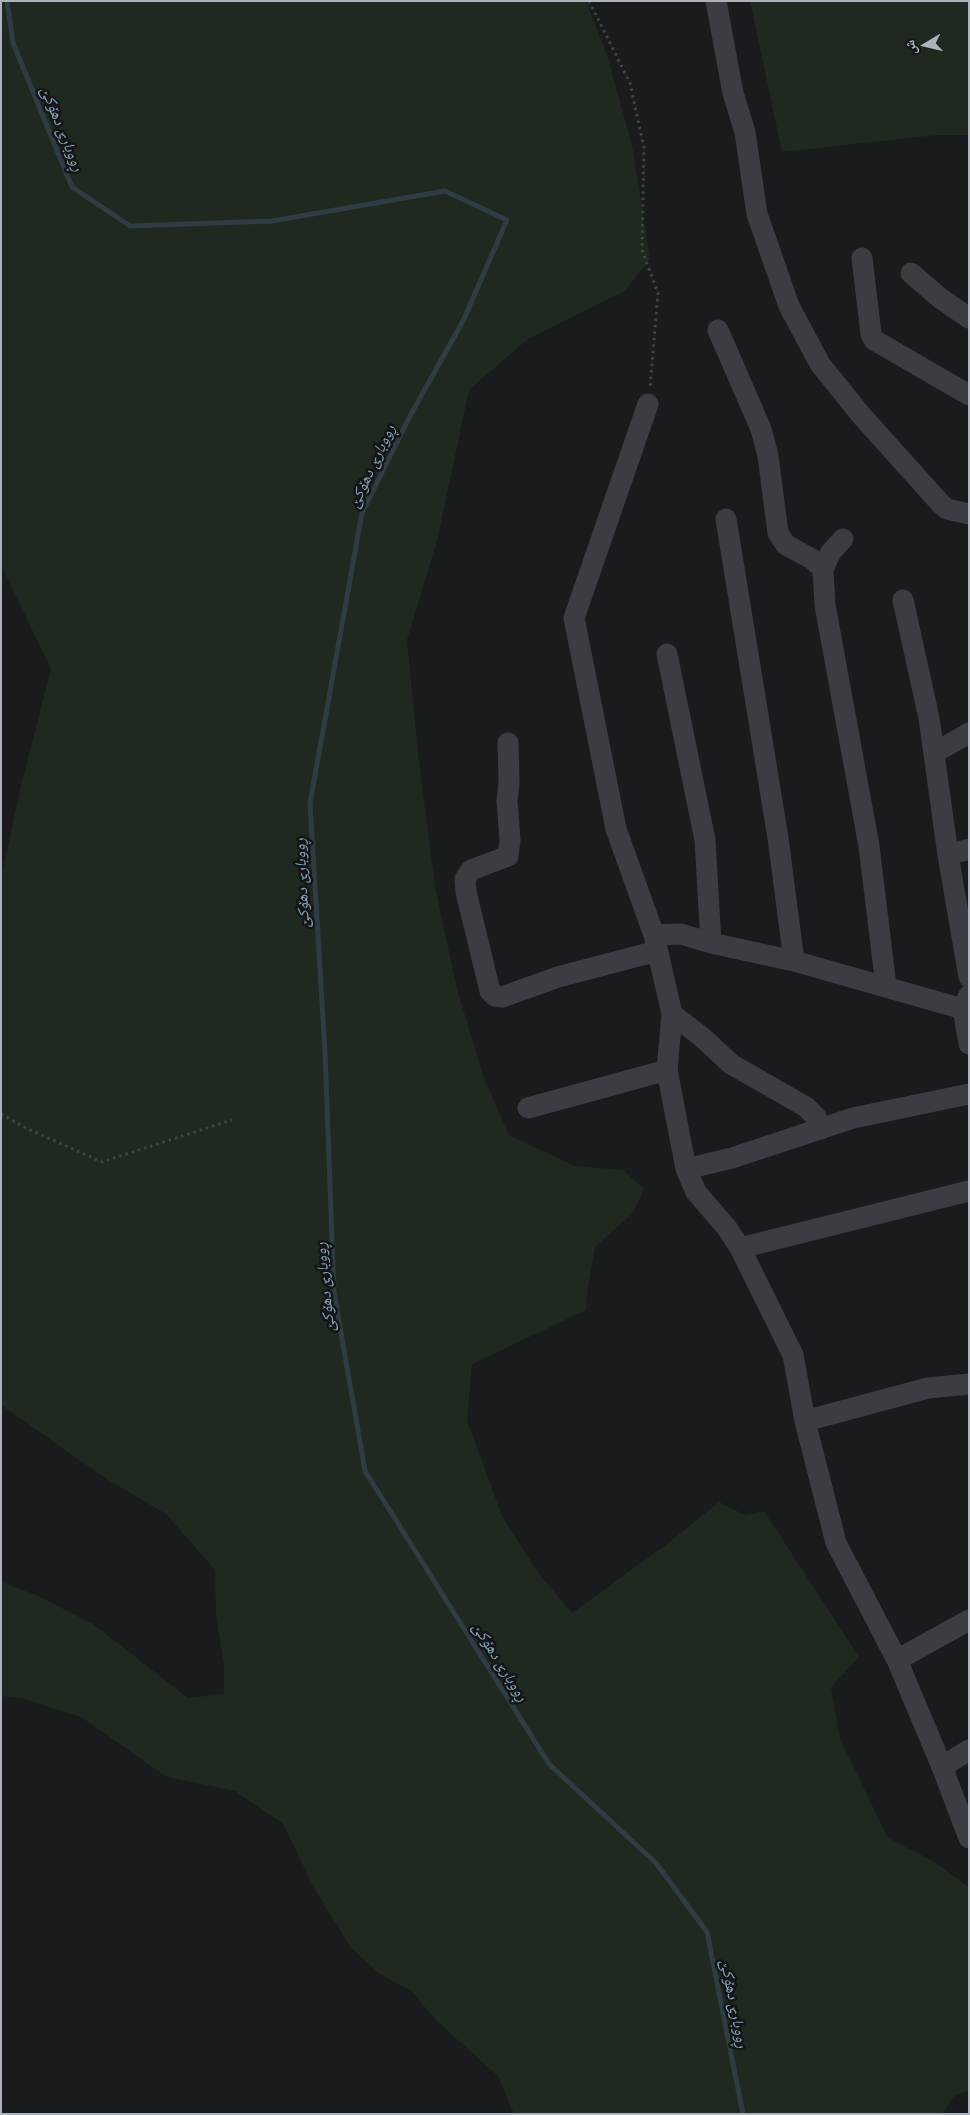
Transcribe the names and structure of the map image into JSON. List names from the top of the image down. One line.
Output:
{"water":["ڕووبارێ دهۆكێ"],"north":"left"}
